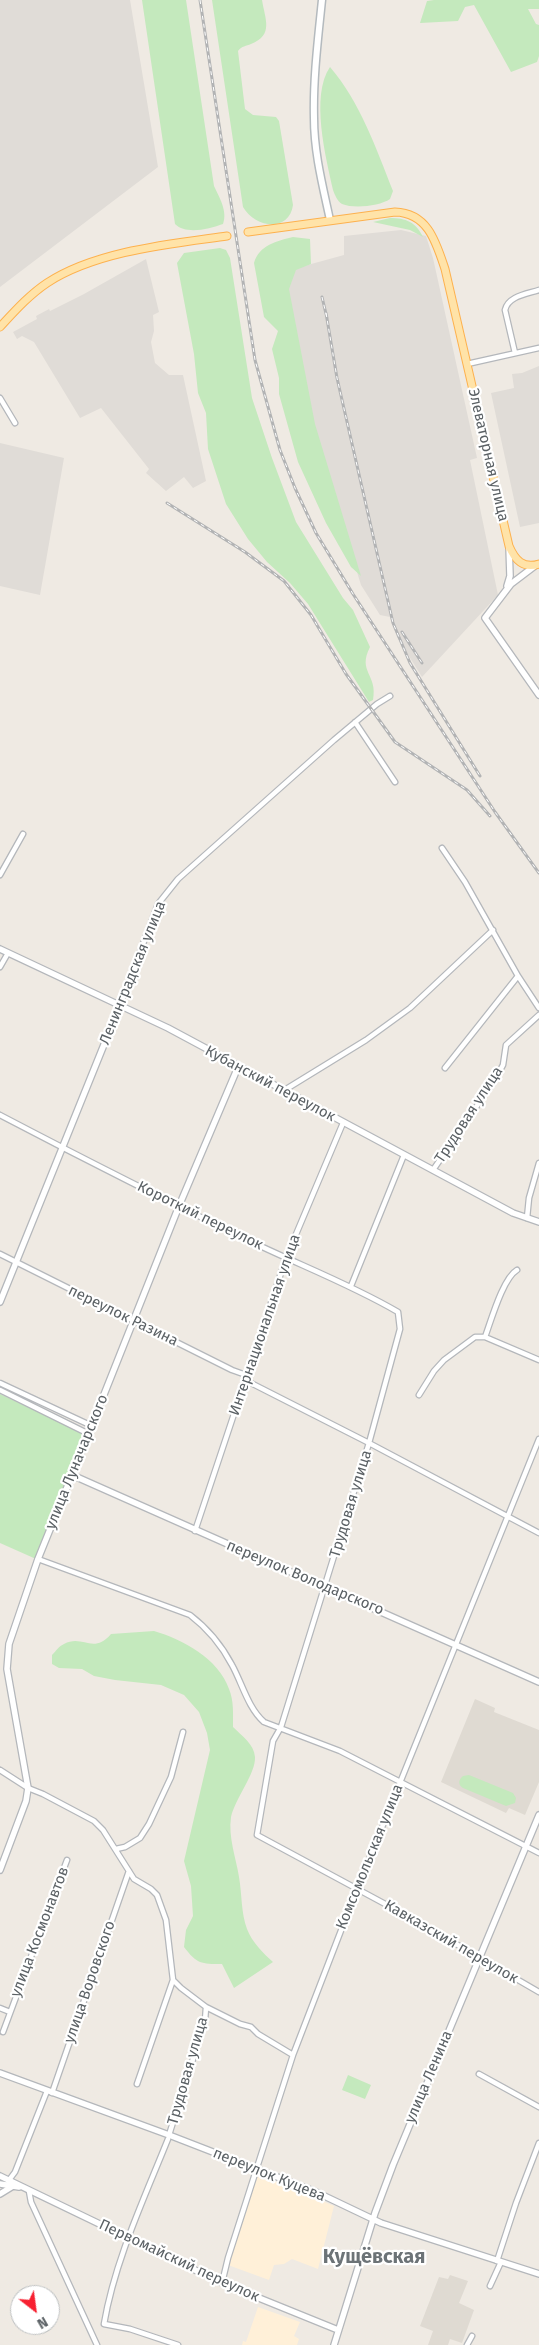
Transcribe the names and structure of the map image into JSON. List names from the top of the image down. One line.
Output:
{"streets":{"main road":["Элеваторная улица"],"street":["Ленинградская улица","Кубанский переулок","Трудовая улица","Короткий переулок","переулок Разина","Интернациональная улица","улица Луначарского","переулок Володарского","Комсомольская улица","улица Космонавтов","Кавказский переулок","улица Воровского","улица Ленина","переулок Куцева","Первомайский переулок"]},"crossings":[["Ленинградская улица","Кубанский переулок"],["Ленинградская улица","Короткий переулок"],["Ленинградская улица","переулок Разина"],["Кубанский переулок","Трудовая улица"],["Кубанский переулок","Интернациональная улица"],["Кубанский переулок","улица Луначарского"],["Трудовая улица","Короткий переулок"],["Трудовая улица","переулок Разина"],["Трудовая улица","переулок Володарского"],["Трудовая улица","Кавказский переулок"],["Трудовая улица","переулок Куцева"],["Трудовая улица","Первомайский переулок"],["Короткий переулок","Интернациональная улица"],["Короткий переулок","улица Луначарского"],["переулок Разина","Интернациональная улица"],["переулок Разина","улица Луначарского"],["переулок Разина","Комсомольская улица"],["Интернациональная улица","переулок Володарского"],["улица Луначарского","переулок Володарского"],["переулок Володарского","Комсомольская улица"],["Комсомольская улица","Кавказский переулок"],["Комсомольская улица","переулок Куцева"],["Комсомольская улица","Первомайский переулок"],["Кавказский переулок","улица Ленина"],["улица Воровского","переулок Куцева"],["улица Воровского","Первомайский переулок"],["улица Ленина","переулок Куцева"],["улица Ленина","Первомайский переулок"]],"districts":["Кущёвская"],"north":"bottom right"}
